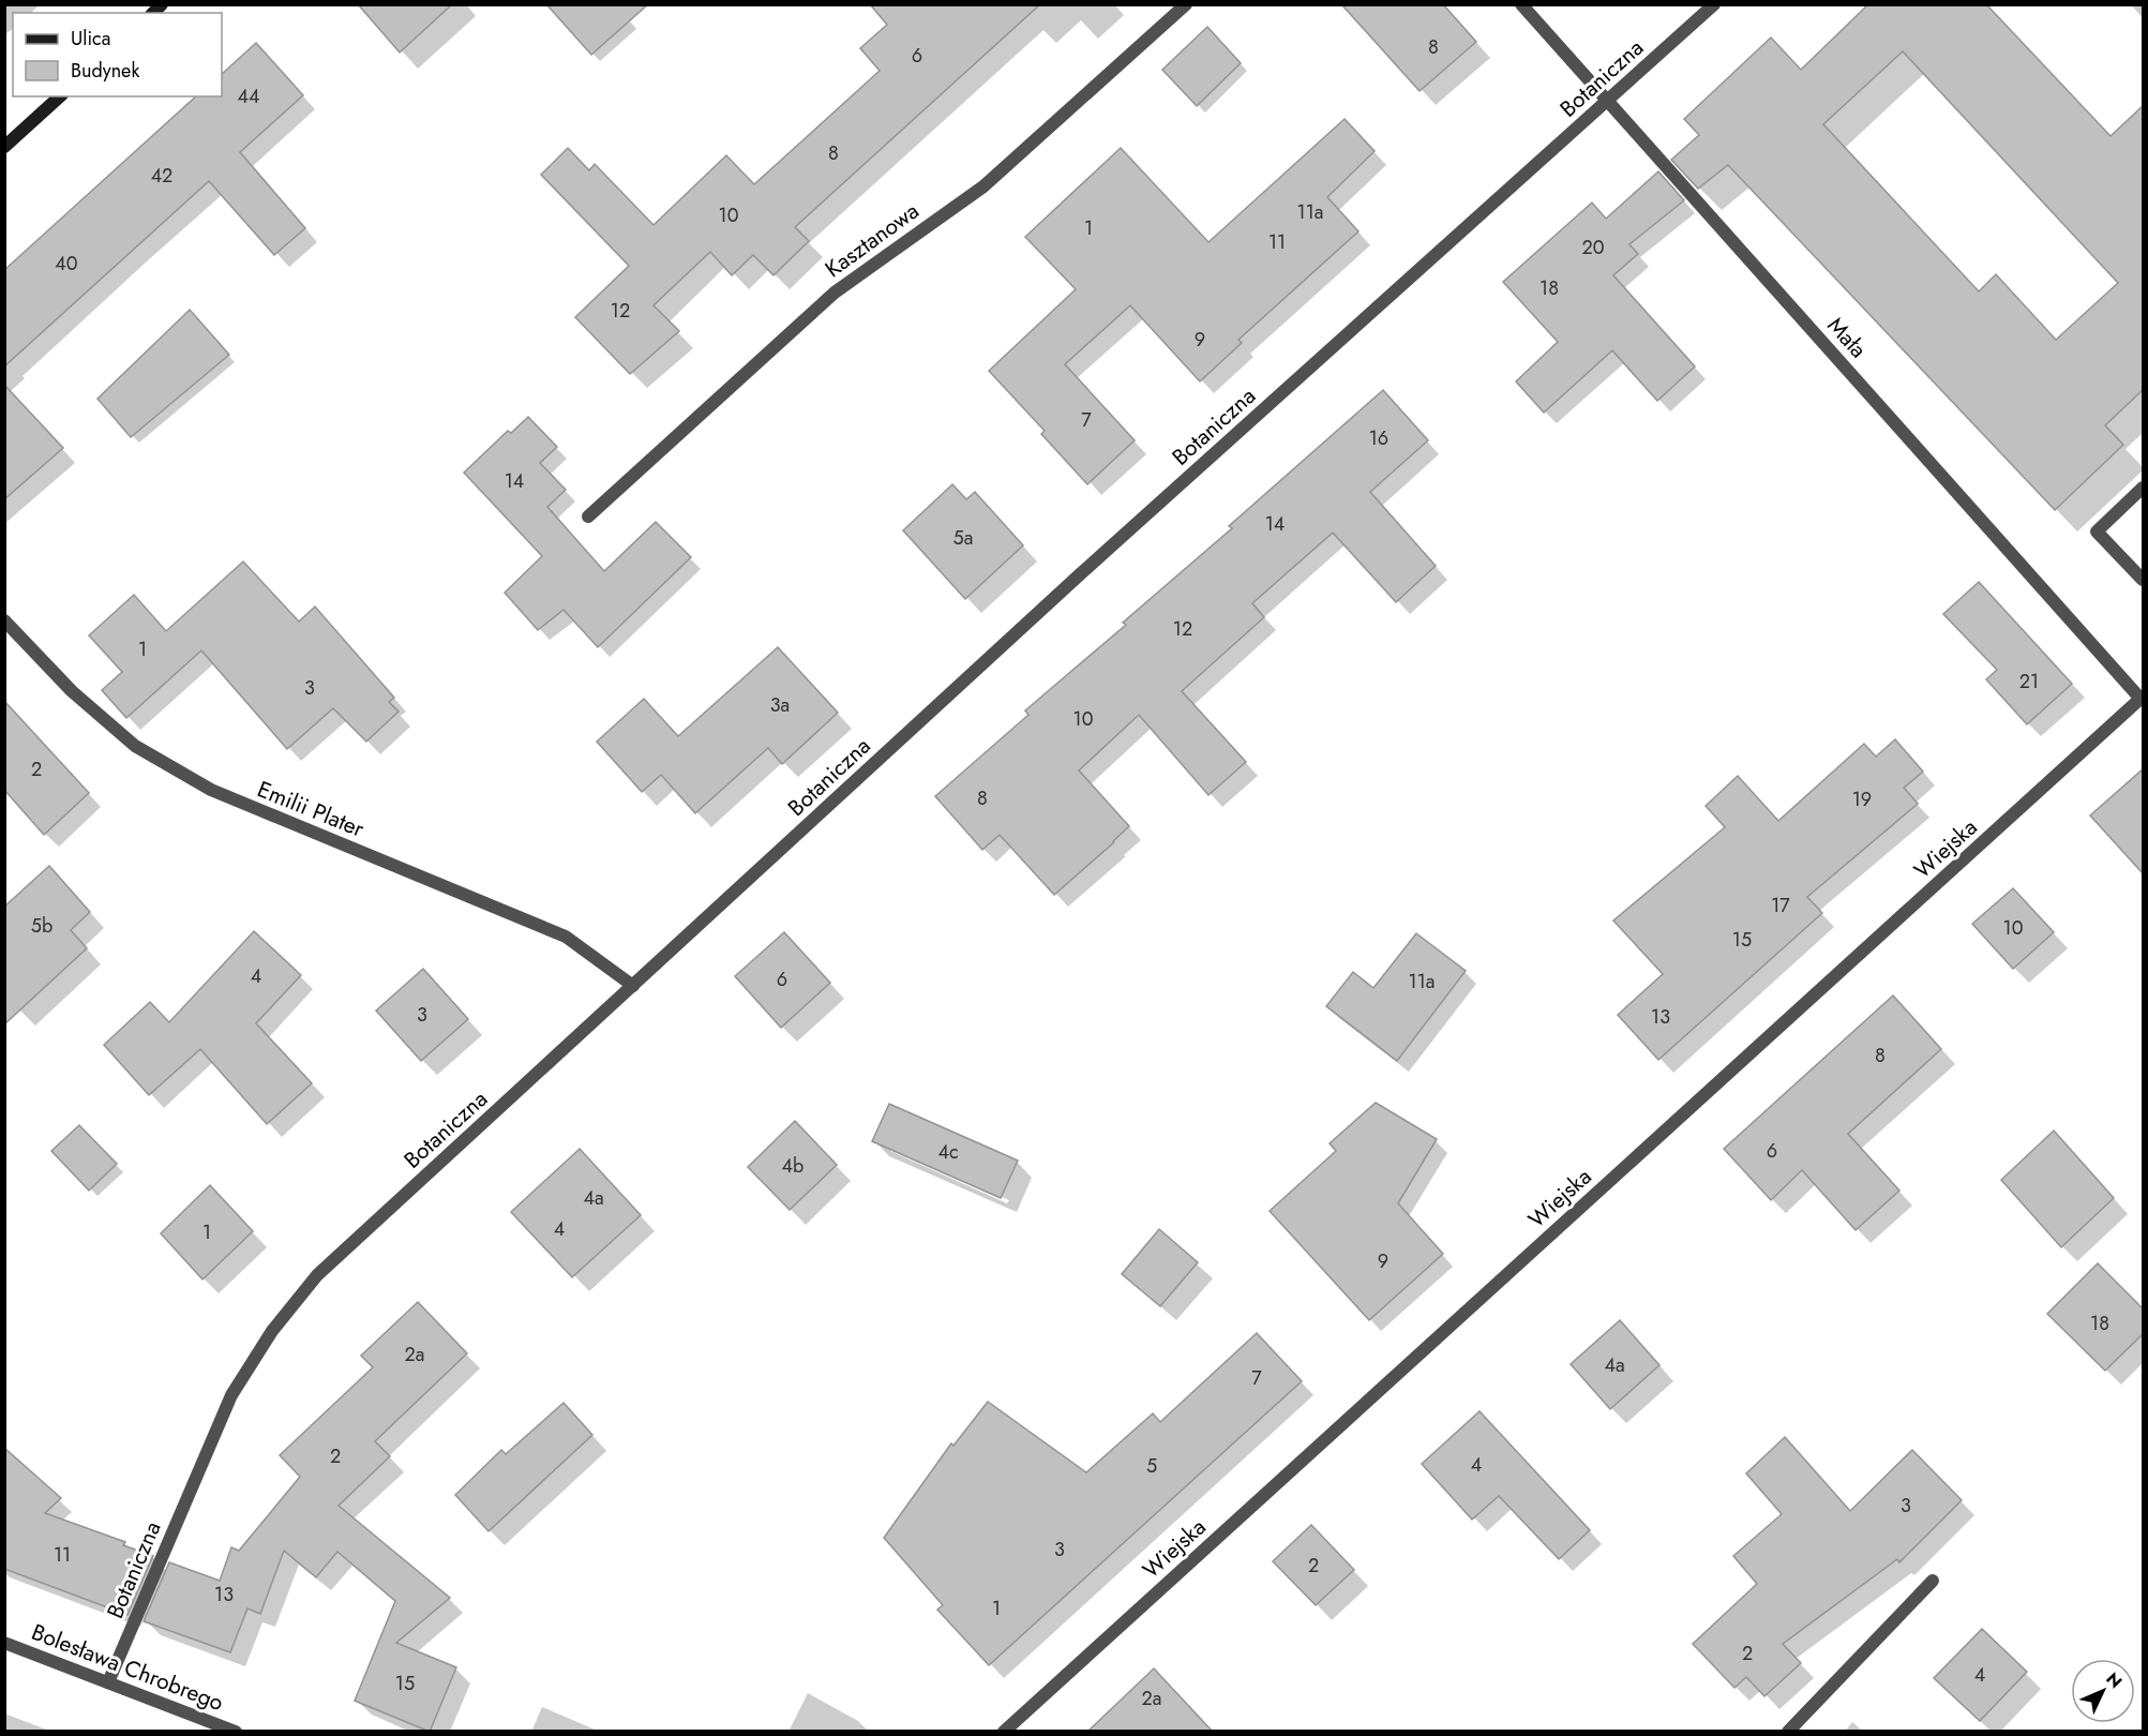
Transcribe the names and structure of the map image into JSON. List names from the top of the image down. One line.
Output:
{"streets":{"street":["Botaniczna","Kasztanowa","Mała","Emilii Plater","Wiejska","Bolesława Chrobrego"]},"crossings":[["Botaniczna","Mała"],["Botaniczna","Emilii Plater"],["Botaniczna","Bolesława Chrobrego"],["Mała","Wiejska"]],"house_numbers":["8","6","44","8","42","11a","10","1","11","20","40","18","12","9","7","16","14","14","5a","12","1","21","3","3a","10","2","8","19","17","5b","10","15","4","6","11a","3","13","8","6","4c","4b","4a","4","1","9","18","2a","4a","7","2","4","5","3","3","11","2","13","1","2","4","15","2a"],"legend":["Ulica","Budynek"],"north":"top right"}
